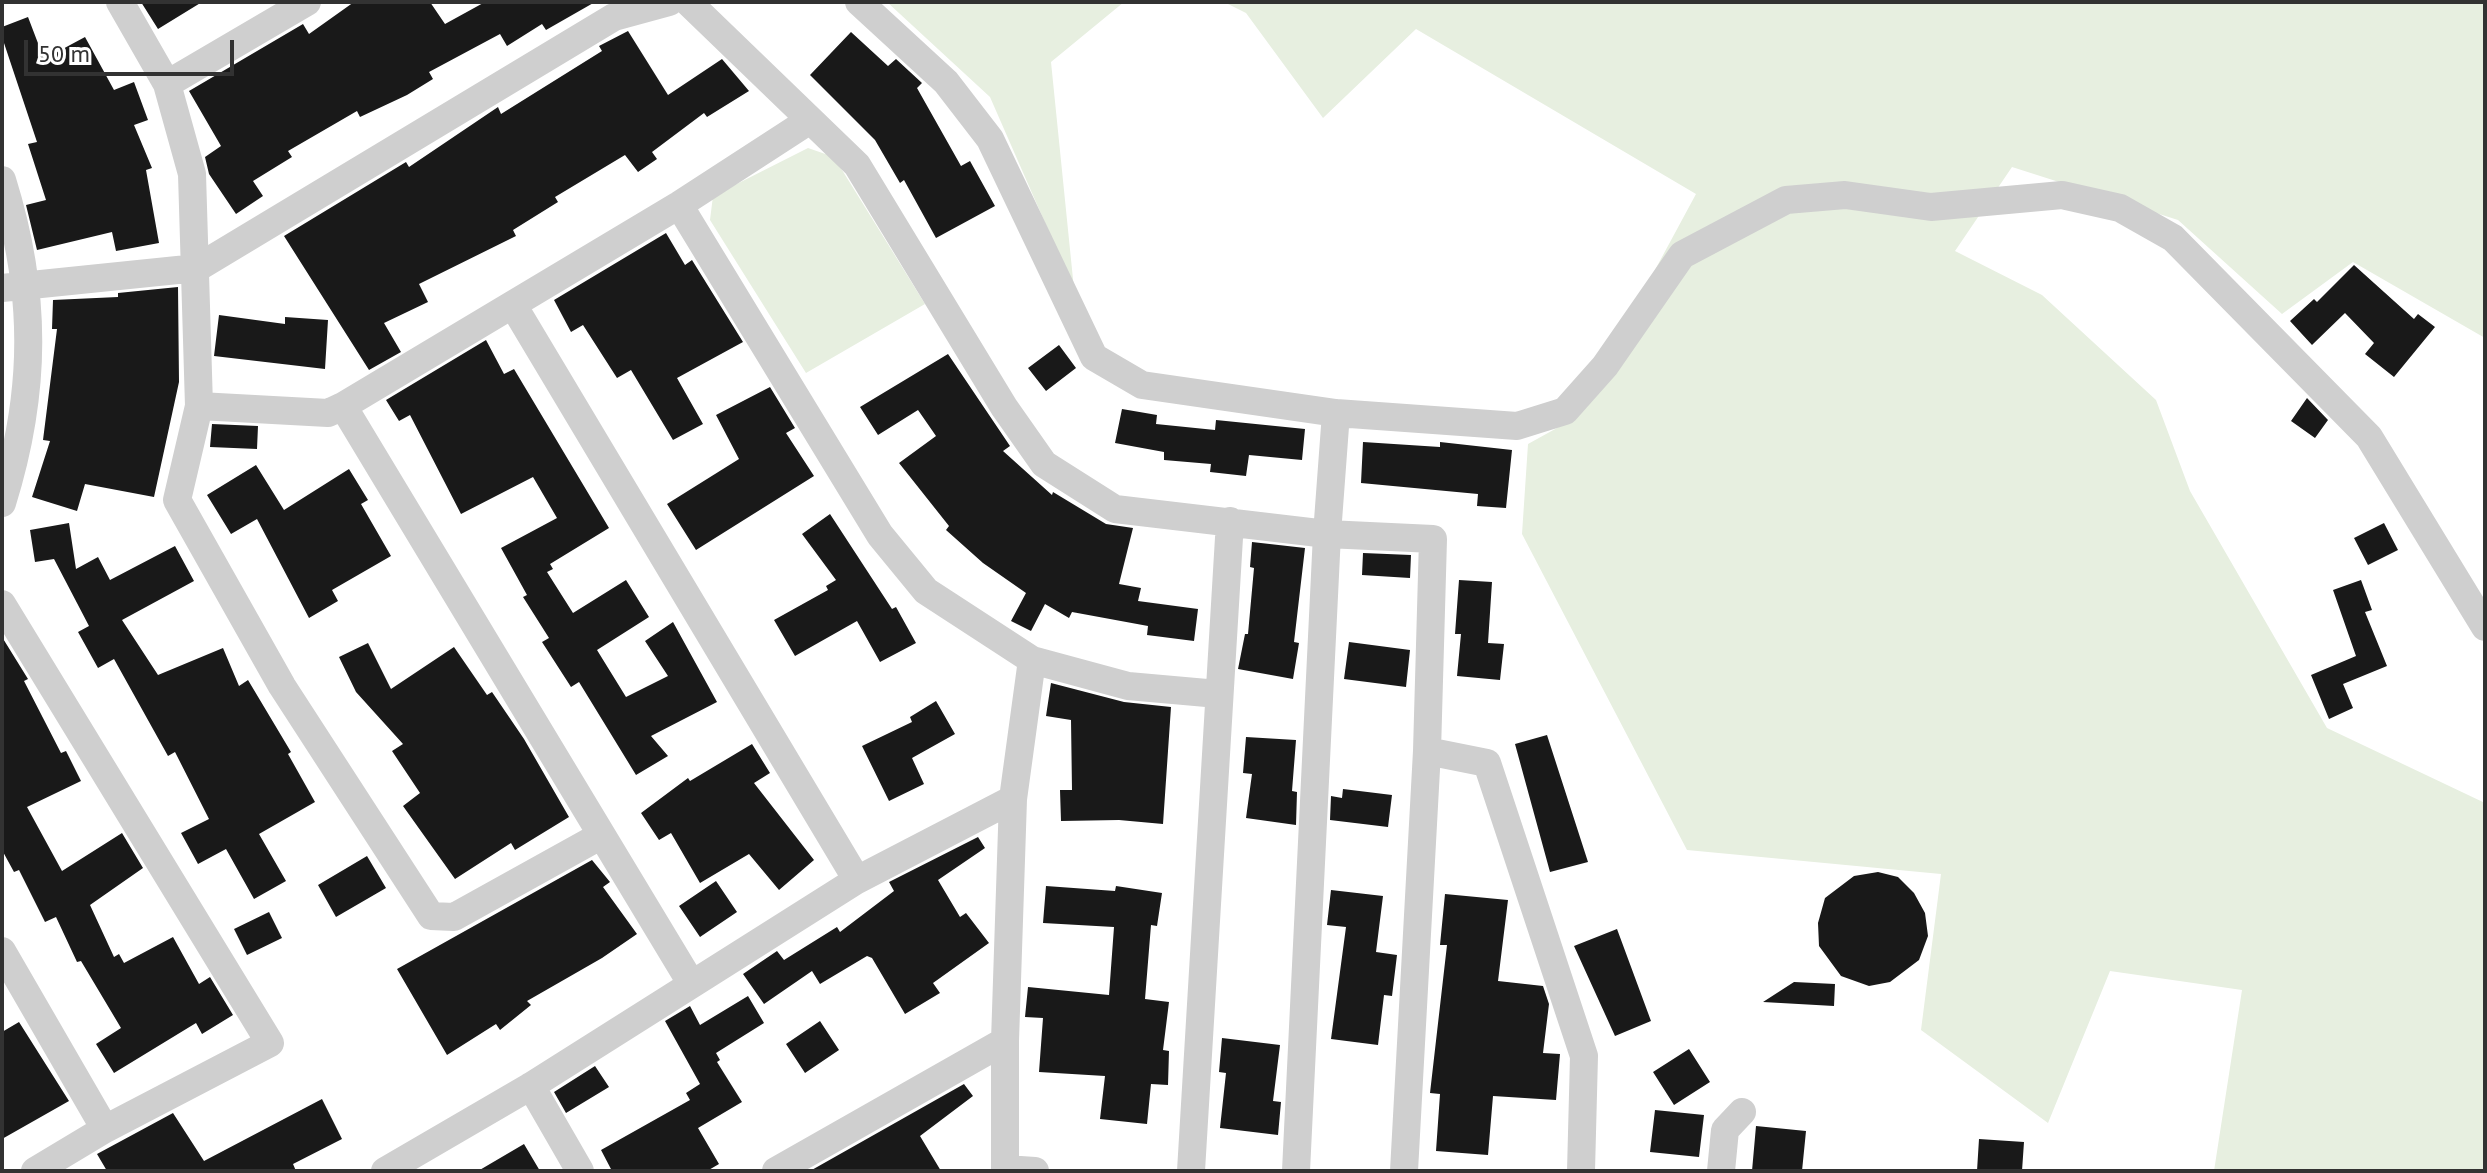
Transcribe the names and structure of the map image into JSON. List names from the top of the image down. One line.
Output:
{"scale_bar":"50 m"}
